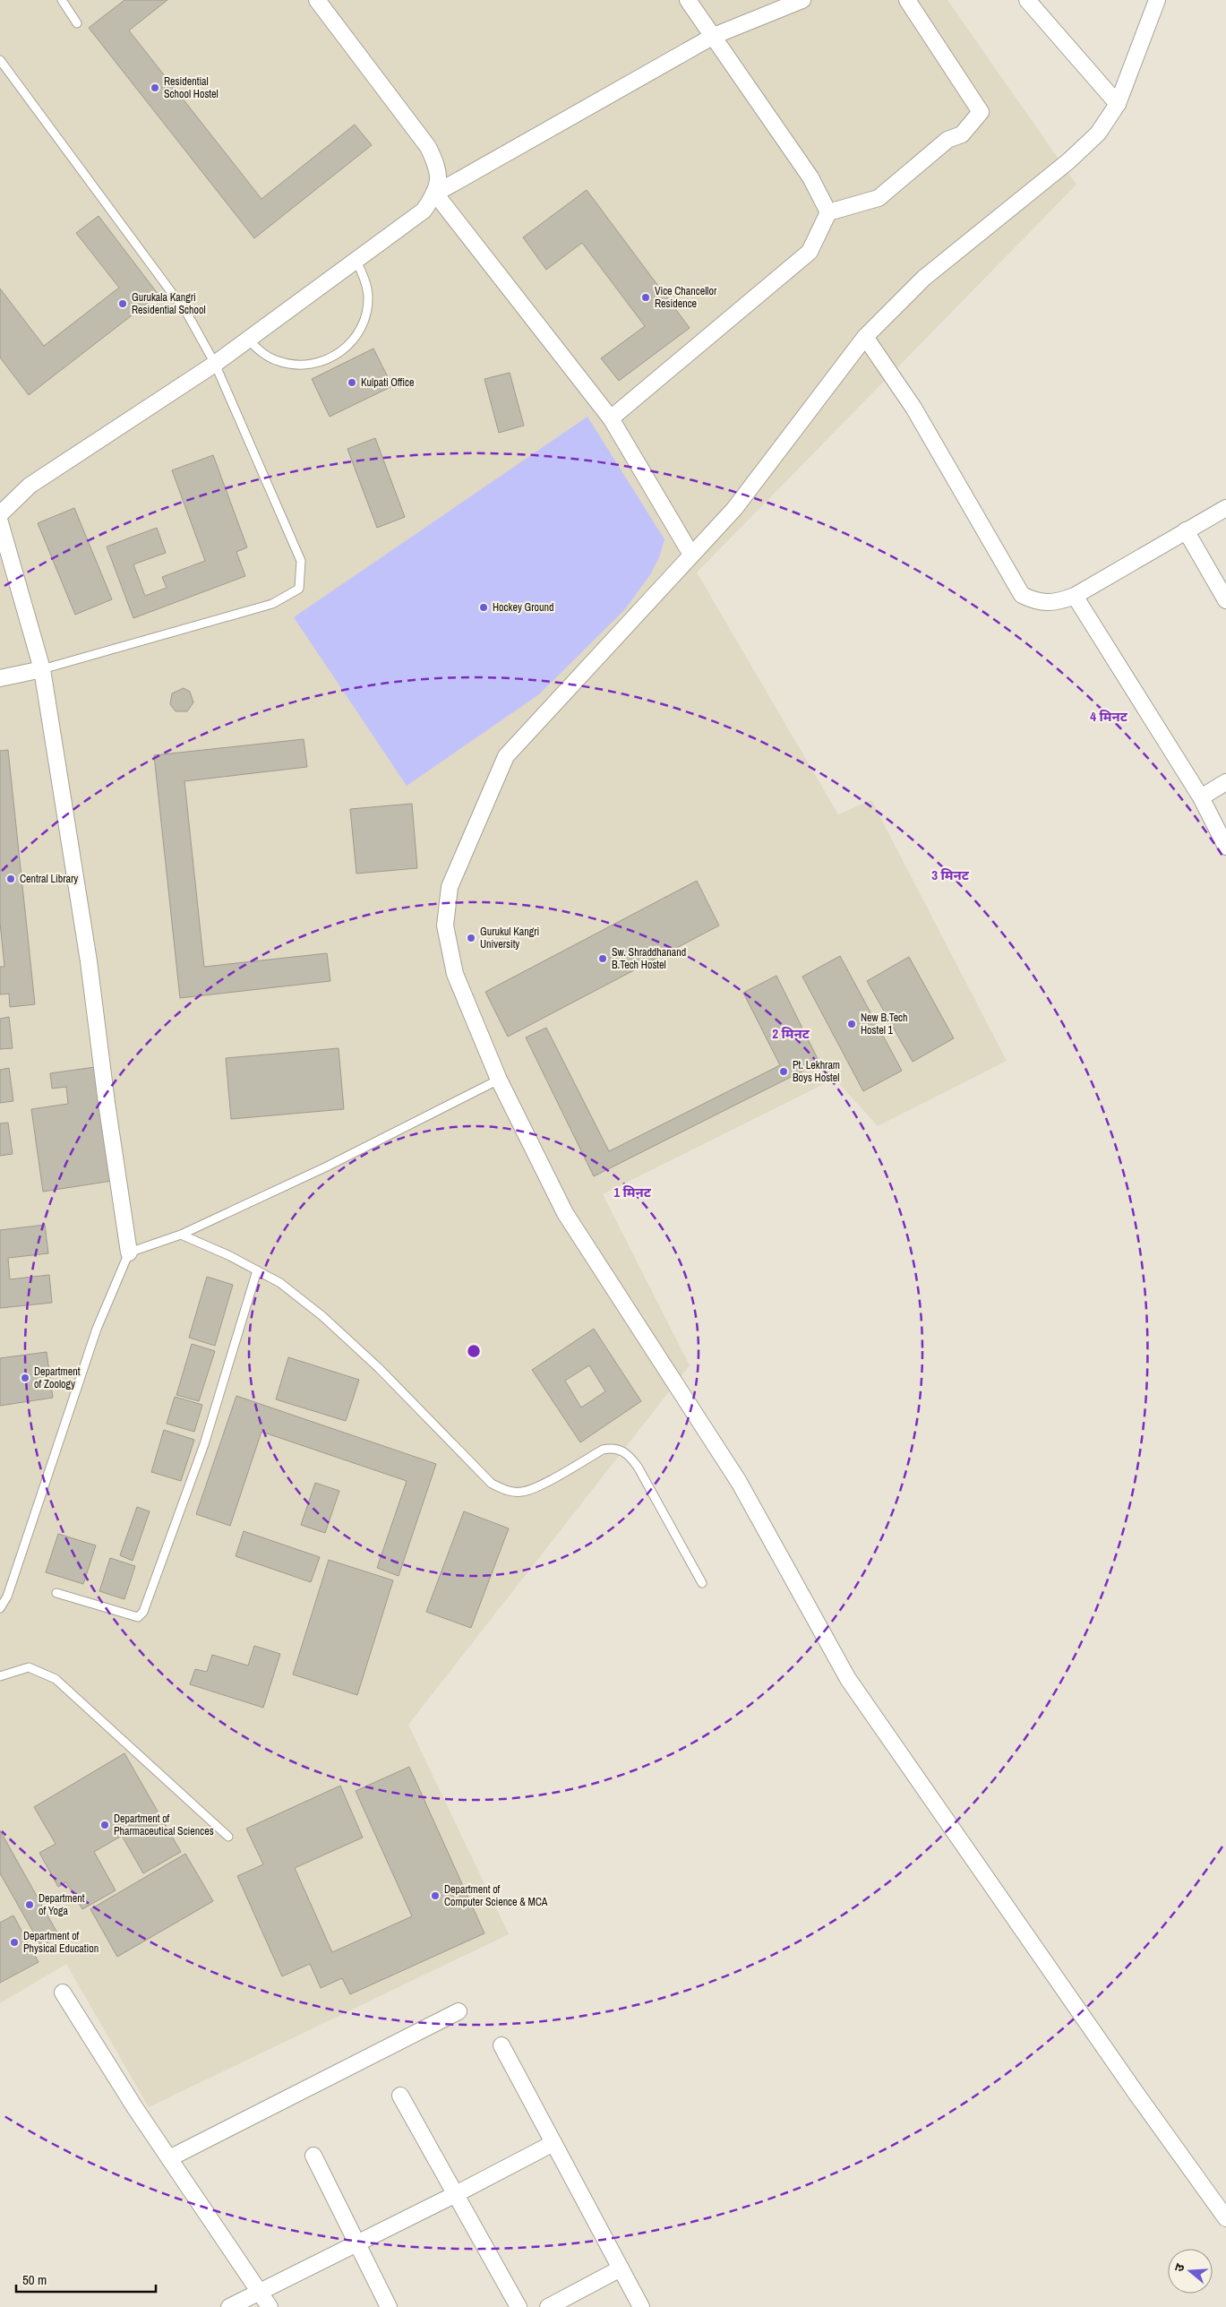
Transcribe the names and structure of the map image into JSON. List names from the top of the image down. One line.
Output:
{"places":["Residential School Hostel","Vice Chancellor Residence","Gurukala Kangri Residential School","Kulpati Office","Hockey Ground","Central Library","Gurukul Kangri University","Sw. Shraddhanand B.Tech Hostel","New B.Tech Hostel 1","Pt. Lekhram Boys Hostel","Department of Zoology","Department of Pharmaceutical Sciences","Department of Computer Science & MCA","Department of Yoga","Department of Physical Education"],"scale_bar":"50 m","north":"left","rings":["4 मिनट","3 मिनट","2 मिनट","1 मिनट"]}
